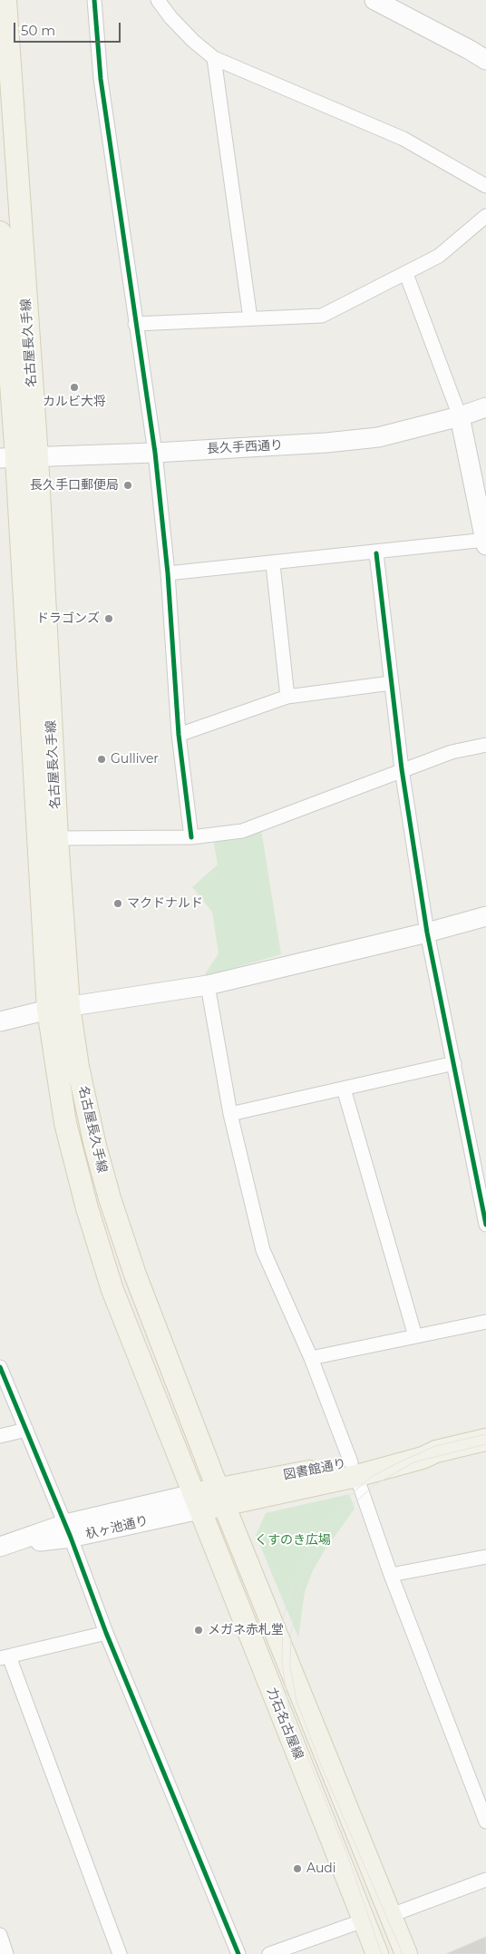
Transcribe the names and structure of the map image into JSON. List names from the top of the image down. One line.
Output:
{"streets":{"main road":["名古屋長久手線","図書館通り","力石名古屋線"],"street":["長久手西通り","杁ヶ池通り"]},"crossings":[["名古屋長久手線","長久手西通り"],["名古屋長久手線","図書館通り"],["名古屋長久手線","杁ヶ池通り"],["名古屋長久手線","力石名古屋線"],["図書館通り","杁ヶ池通り"],["図書館通り","力石名古屋線"],["杁ヶ池通り","力石名古屋線"]],"parks":["くすのき広場"],"places":["カルビ大将","長久手口郵便局","ドラゴンズ","Gulliver","マクドナルド","メガネ赤札堂","Audi"],"scale_bar":"50 m"}
